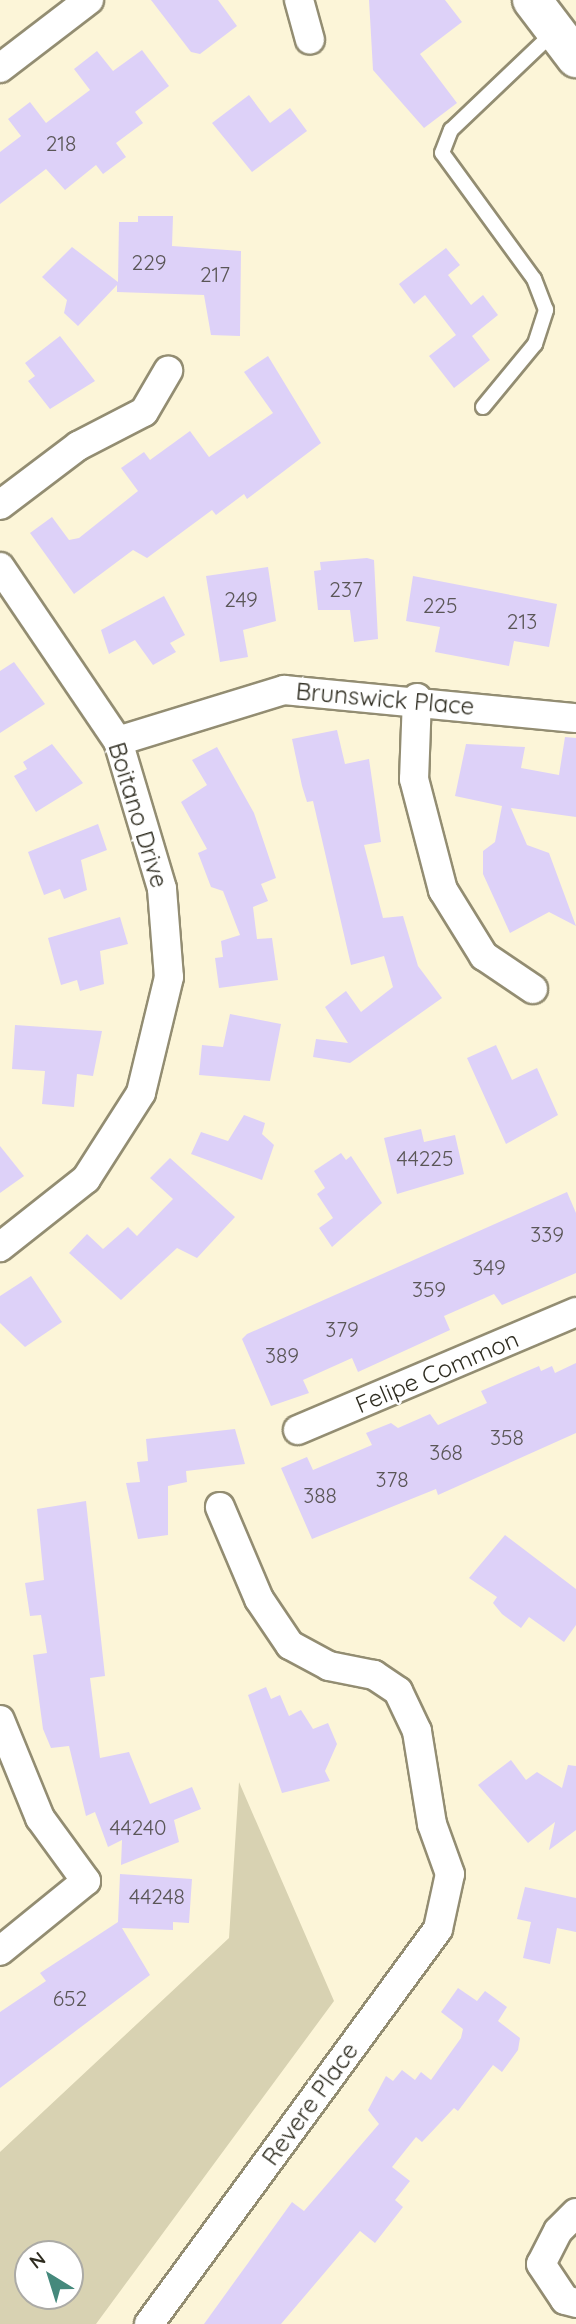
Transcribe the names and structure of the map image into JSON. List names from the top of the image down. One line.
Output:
{"streets":{"street":["Brunswick Place","Boitano Drive","Felipe Common","Revere Place"]},"crossings":[["Brunswick Place","Boitano Drive"]],"house_numbers":["218","229","217","237","249","225","213","44225","339","349","359","379","389","358","368","378","388","44240","44248","652"],"north":"top left"}
